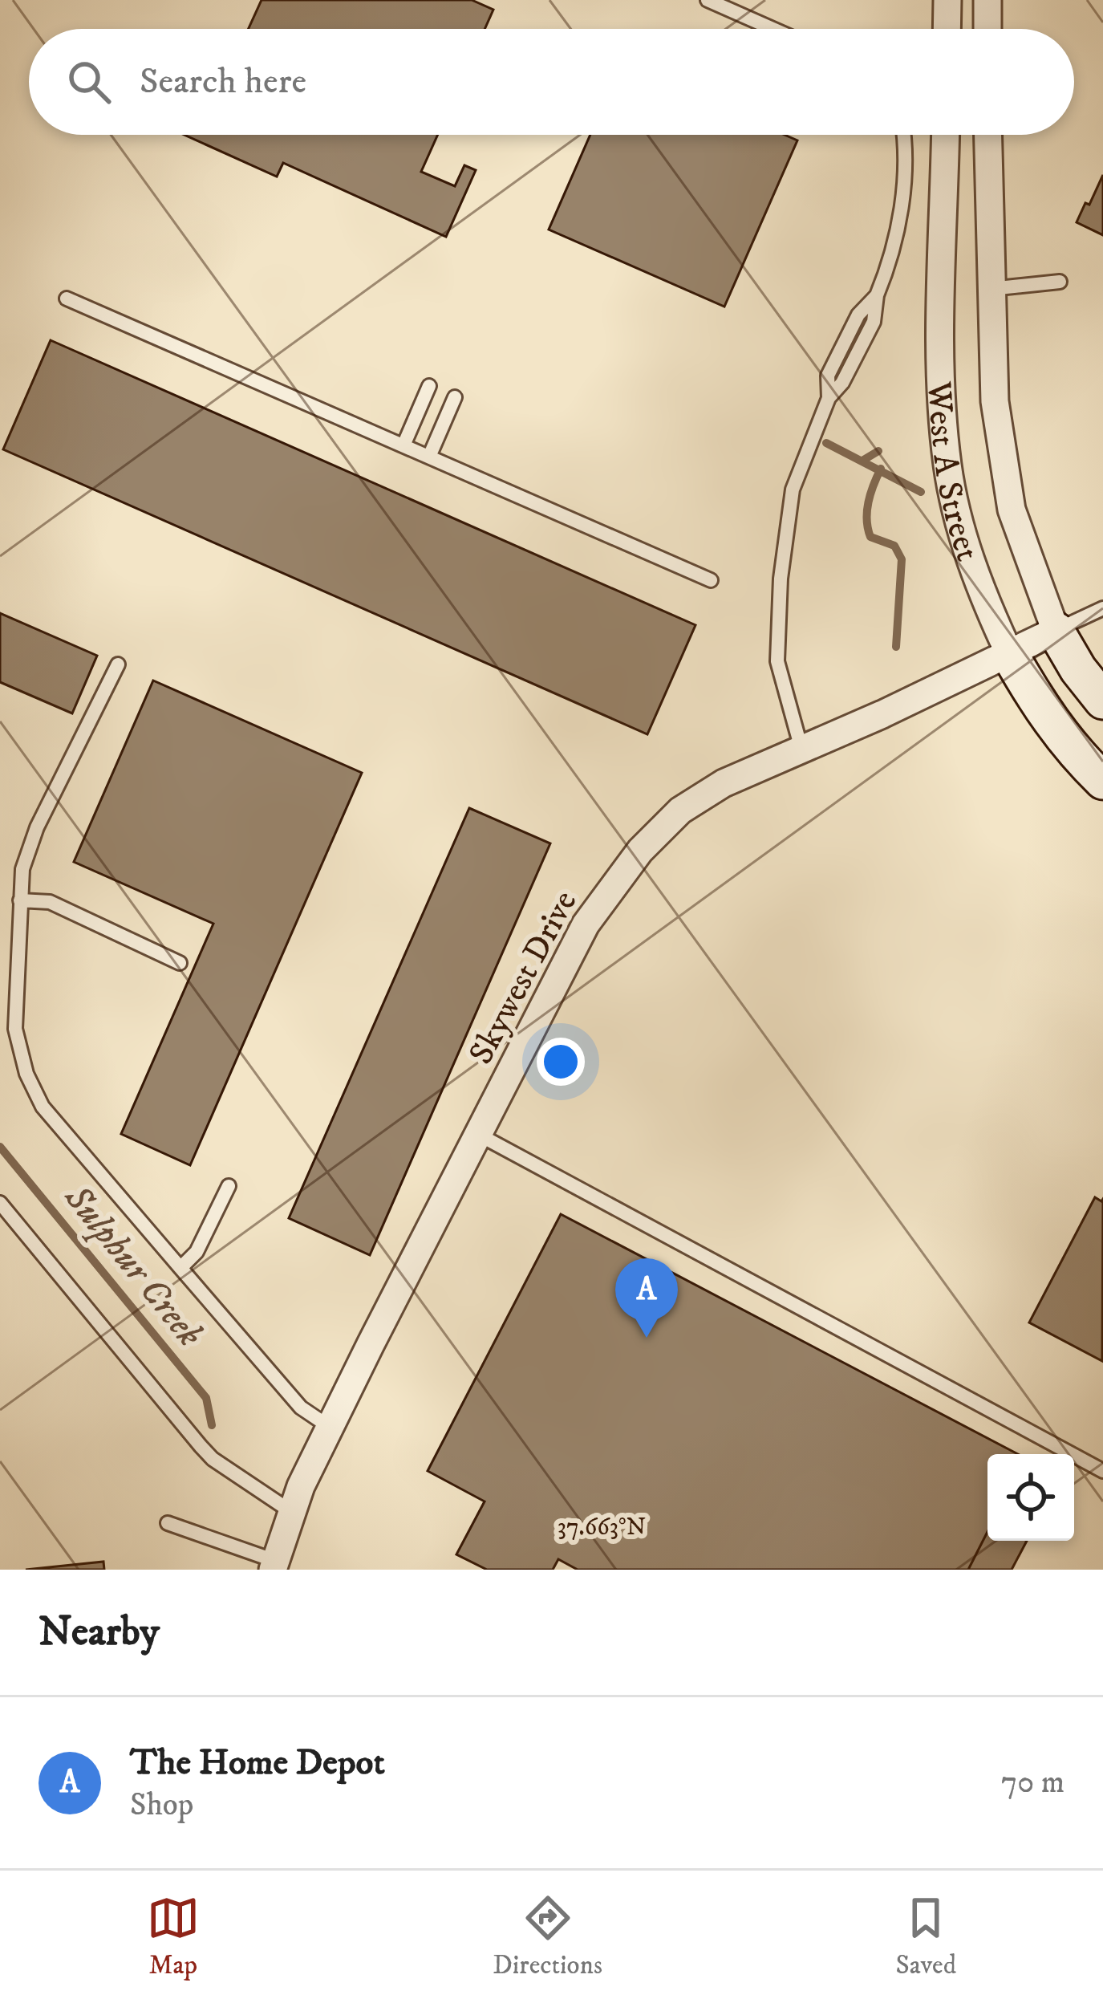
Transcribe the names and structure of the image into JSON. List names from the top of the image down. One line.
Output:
{"streets":{"street":["West A Street","Skywest Drive"]},"crossings":[["West A Street","Skywest Drive"]],"water":["Sulphur Creek"],"page":{"search":"Search here","pins":"A","heading":"Nearby","list":[{"mark":"A","name":"The Home Depot","note":"Shop","value":"70 m"}],"nav":["Map","Directions","Saved"]},"coordinates":["37.663°N"]}
